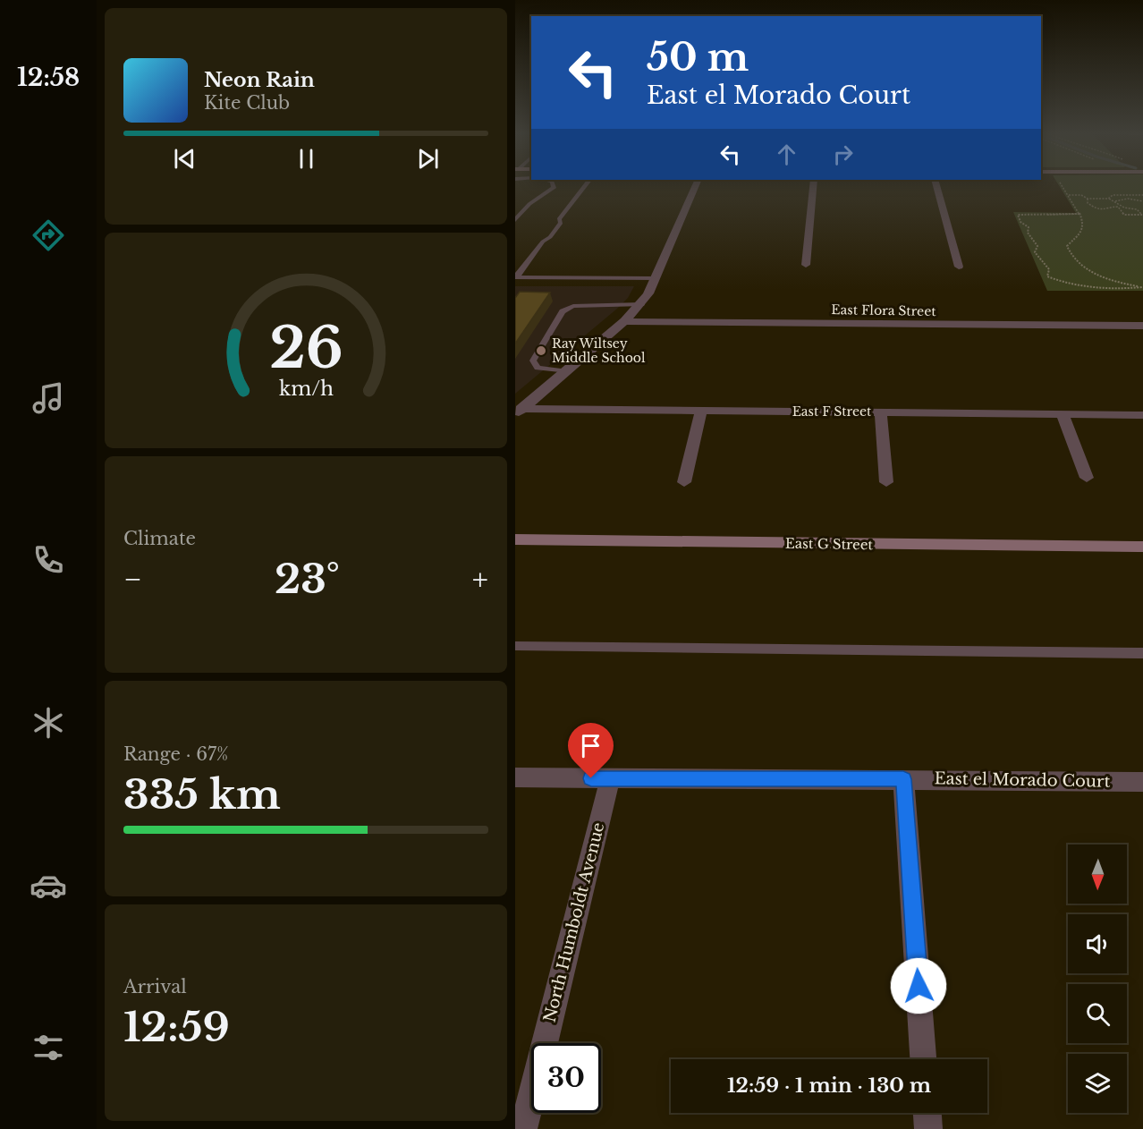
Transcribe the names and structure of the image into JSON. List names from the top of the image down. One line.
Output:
{"streets":{"street":["East Flora Street","East F Street","East G Street","East el Morado Court","North Humboldt Avenue"]},"crossings":[["East el Morado Court","North Humboldt Avenue"]],"places":["Ray Wiltsey Middle School"],"north":"bottom","page":{"tabs":"12:58","turn":["50 m","East el Morado Court"],"song":["Neon Rain","Kite Club"],"tile":["Climate",["Range · 67%","335 km"],["Arrival","12:59"]],"heat":["−","23°","+"],"limit":"30","trip":"12:59 · 1 min · 130 m","gauge":["26","km/h"]}}
